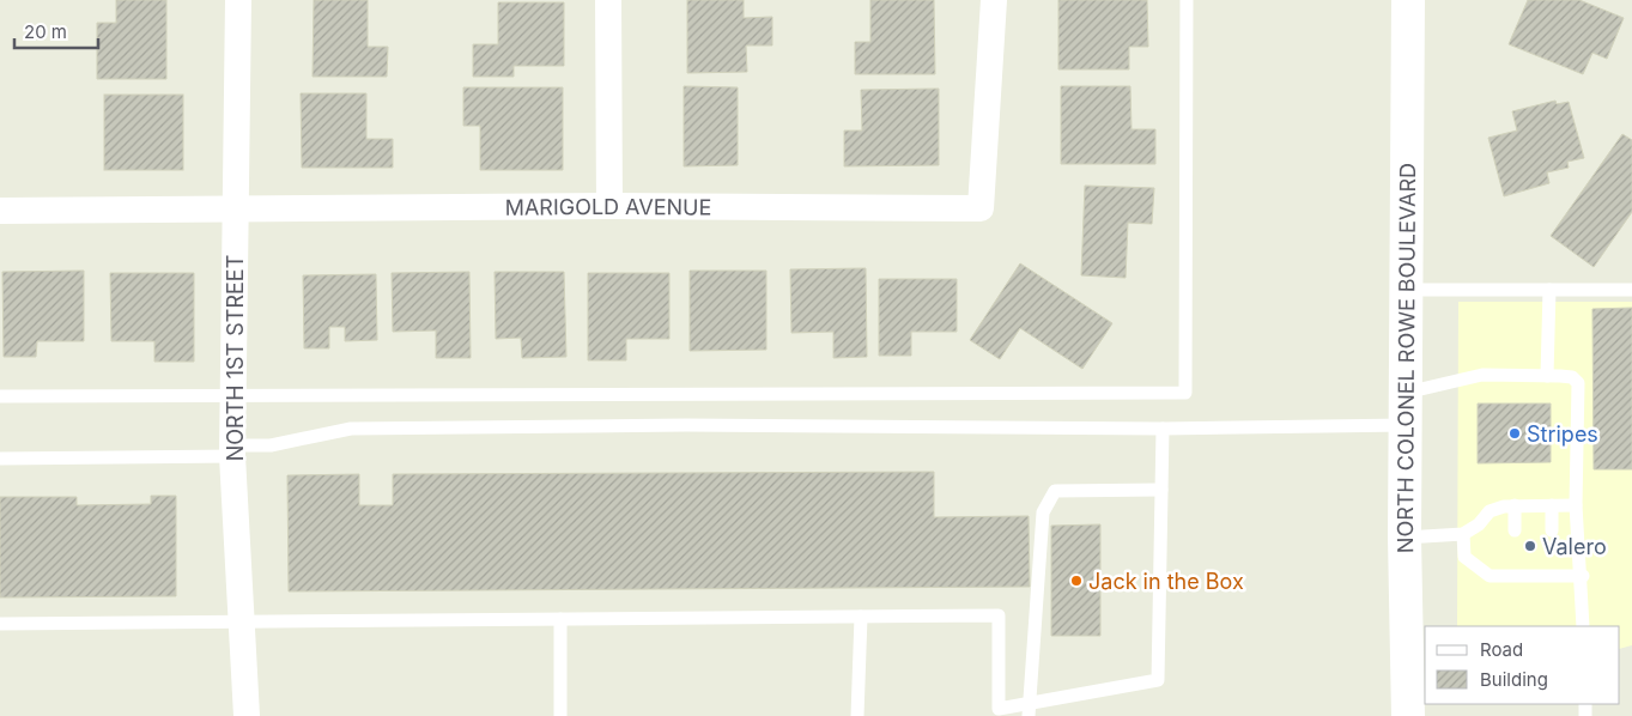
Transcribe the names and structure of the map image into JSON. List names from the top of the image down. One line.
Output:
{"streets":{"main road":["NORTH COLONEL ROWE BOULEVARD"],"street":["MARIGOLD AVENUE","NORTH 1ST STREET"]},"crossings":[["MARIGOLD AVENUE","NORTH 1ST STREET"]],"places":["Stripes","Valero","Jack in the Box"],"legend":["Road","Building"],"scale_bar":"20 m"}
